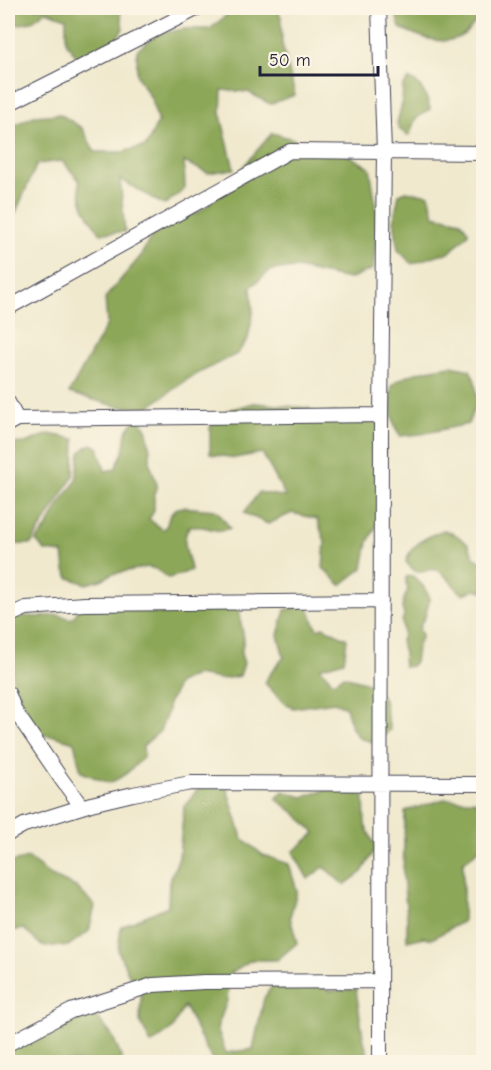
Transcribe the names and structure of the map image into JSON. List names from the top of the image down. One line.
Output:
{"scale_bar":"50 m"}
